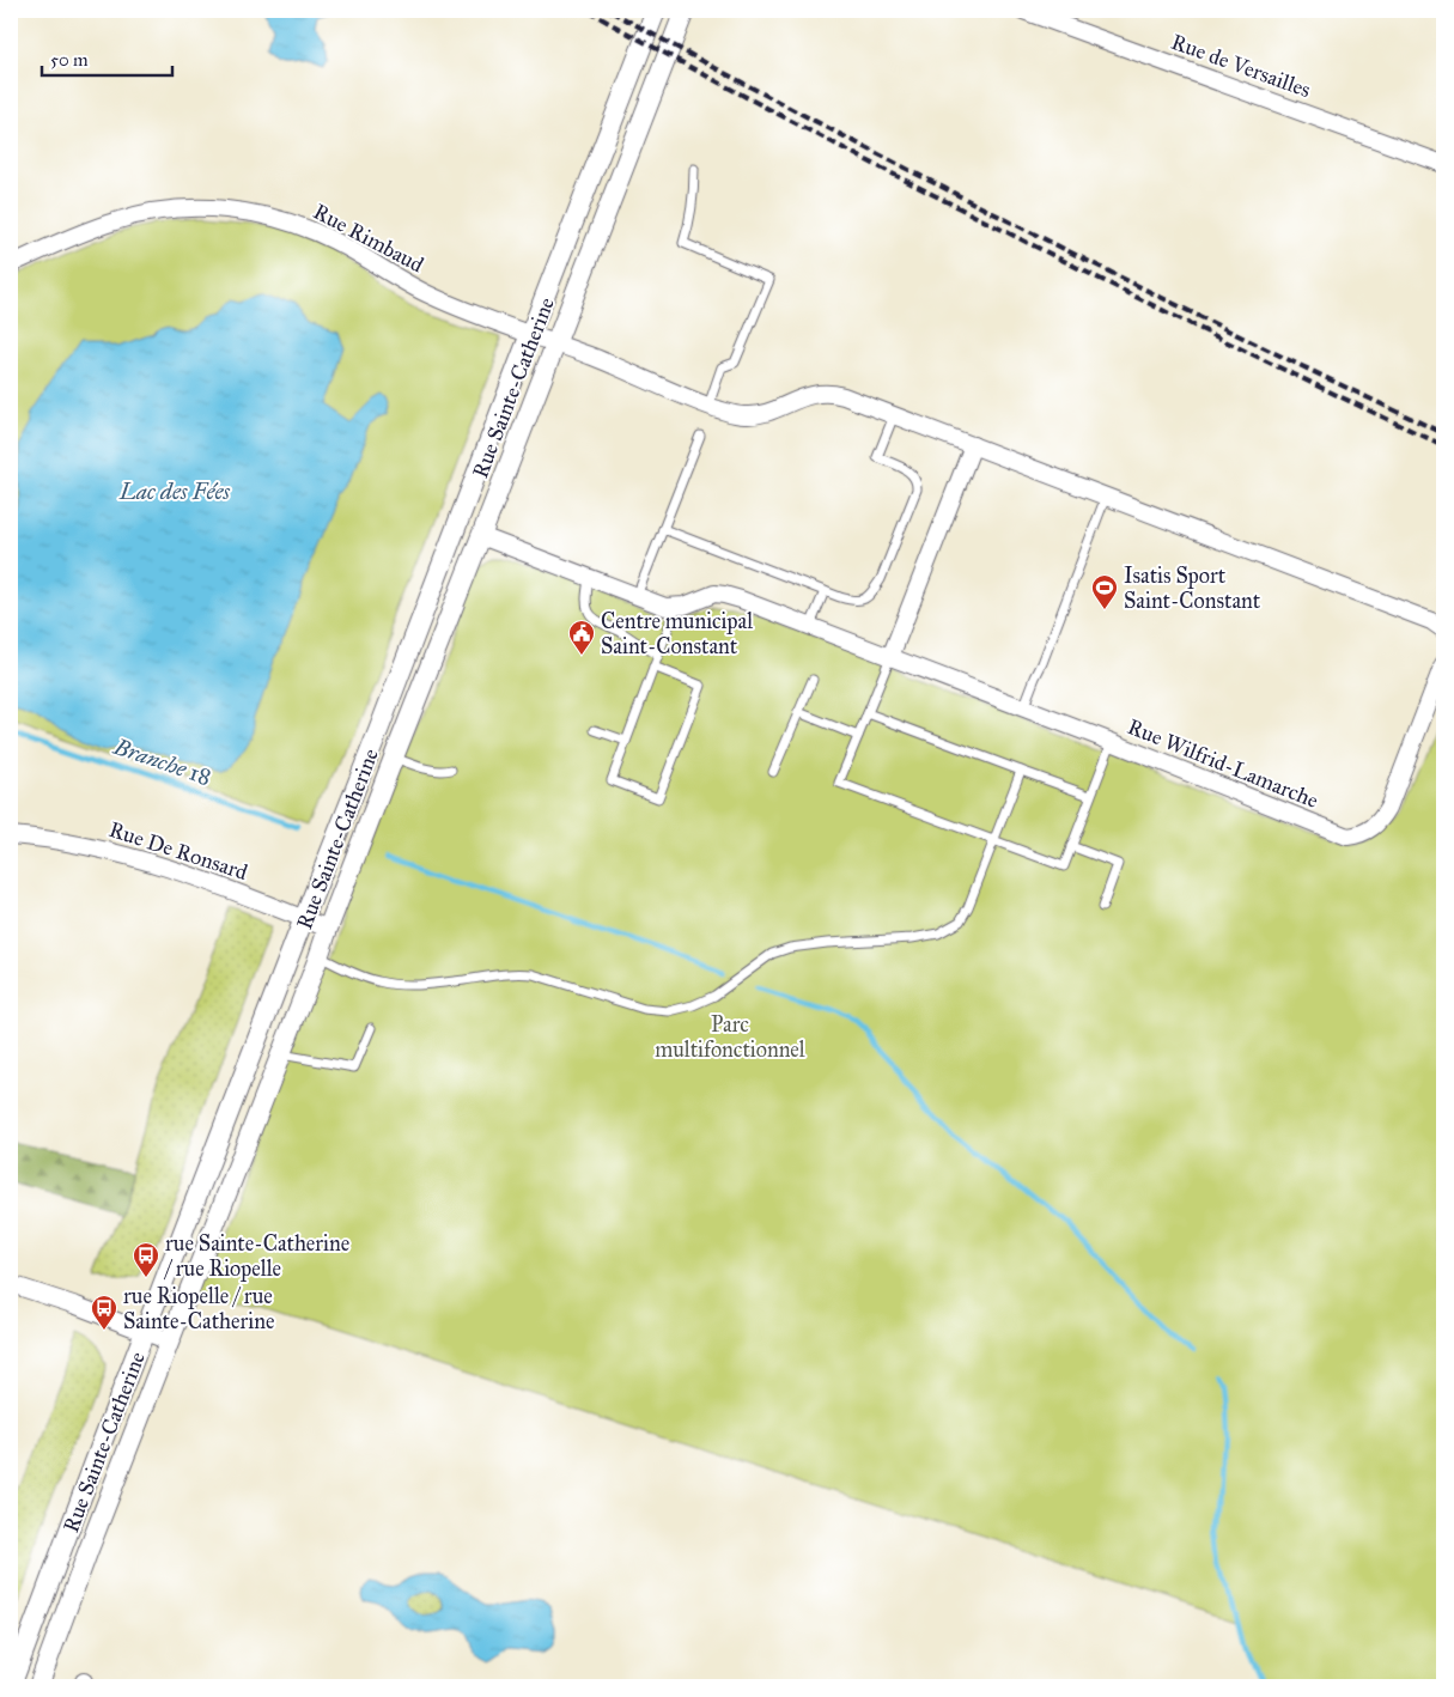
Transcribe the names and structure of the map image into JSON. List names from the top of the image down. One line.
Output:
{"streets":{"street":["Rue de Versailles","Rue Rimbaud","Rue Sainte-Catherine","Rue Wilfrid-Lamarche","Rue De Ronsard"]},"crossings":[["Rue Rimbaud","Rue Sainte-Catherine"],["Rue Sainte-Catherine","Rue Wilfrid-Lamarche"],["Rue Sainte-Catherine","Rue De Ronsard"]],"water":["Lac des Fées","Branche 18"],"parks":["Parc multifonctionnel"],"places":{"sports":["Isatis Sport Saint-Constant"],"public building":["Centre municipal Saint-Constant"],"bus stop":["rue Sainte-Catherine / rue Riopelle","rue Riopelle / rue Sainte-Catherine"]},"scale_bar":"50 m"}
